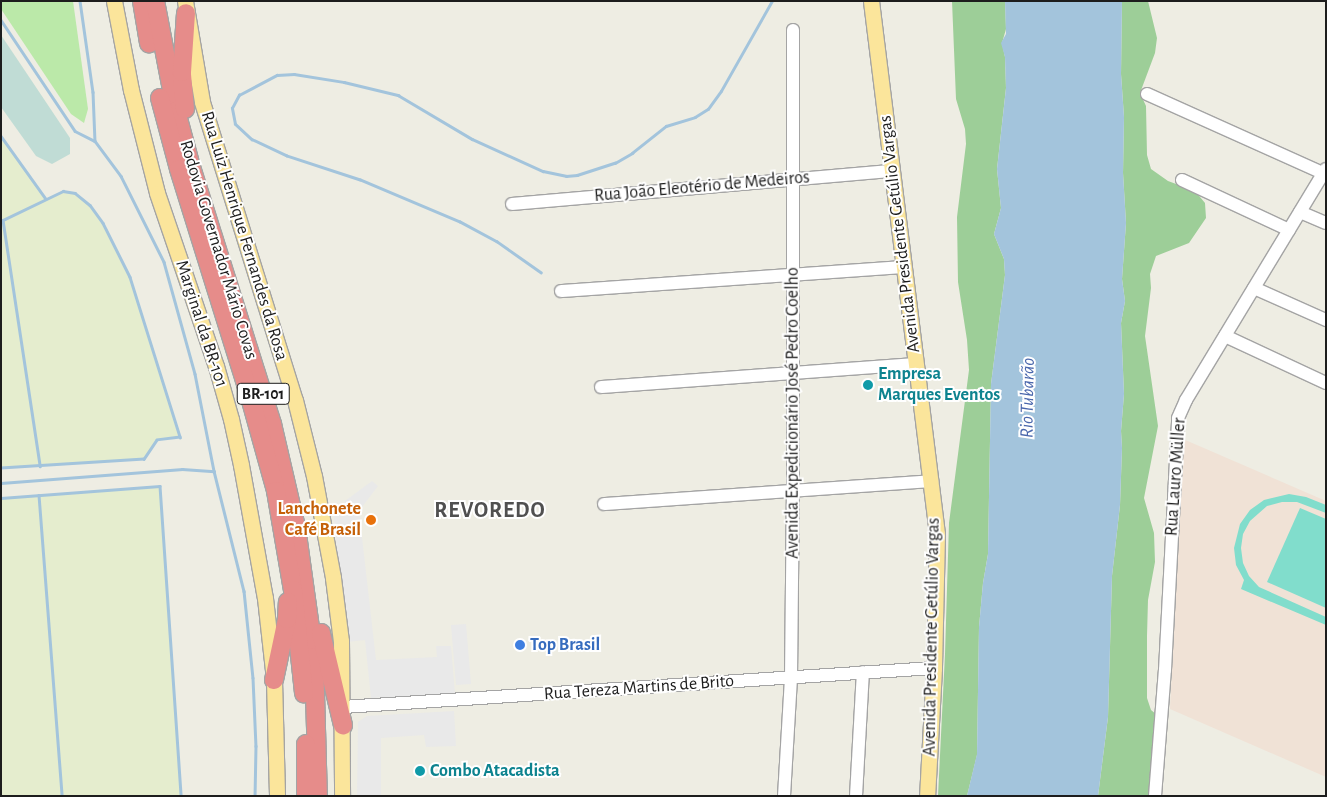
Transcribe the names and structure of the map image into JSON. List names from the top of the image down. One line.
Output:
{"streets":{"highway":["Rodovia Governador Mário Covas","BR-101"],"main road":["Avenida Presidente Getúlio Vargas","Rua Luiz Henrique Fernandes da Rosa","Marginal da BR-101"],"street":["Rua João Eleotério de Medeiros","Avenida Expedicionário José Pedro Coelho","Rua Lauro Müller","Rua Tereza Martins de Brito"]},"crossings":[["Rua João Eleotério de Medeiros","Avenida Presidente Getúlio Vargas"],["Rua João Eleotério de Medeiros","Avenida Expedicionário José Pedro Coelho"],["Avenida Presidente Getúlio Vargas","Rua Tereza Martins de Brito"],["Rua Luiz Henrique Fernandes da Rosa","Rua Tereza Martins de Brito"],["Avenida Expedicionário José Pedro Coelho","Rua Tereza Martins de Brito"]],"districts":["REVOREDO"],"water":["Rio Tubarão"],"places":["Empresa Marques Eventos","Lanchonete Café Brasil","Top Brasil","Combo Atacadista"]}
